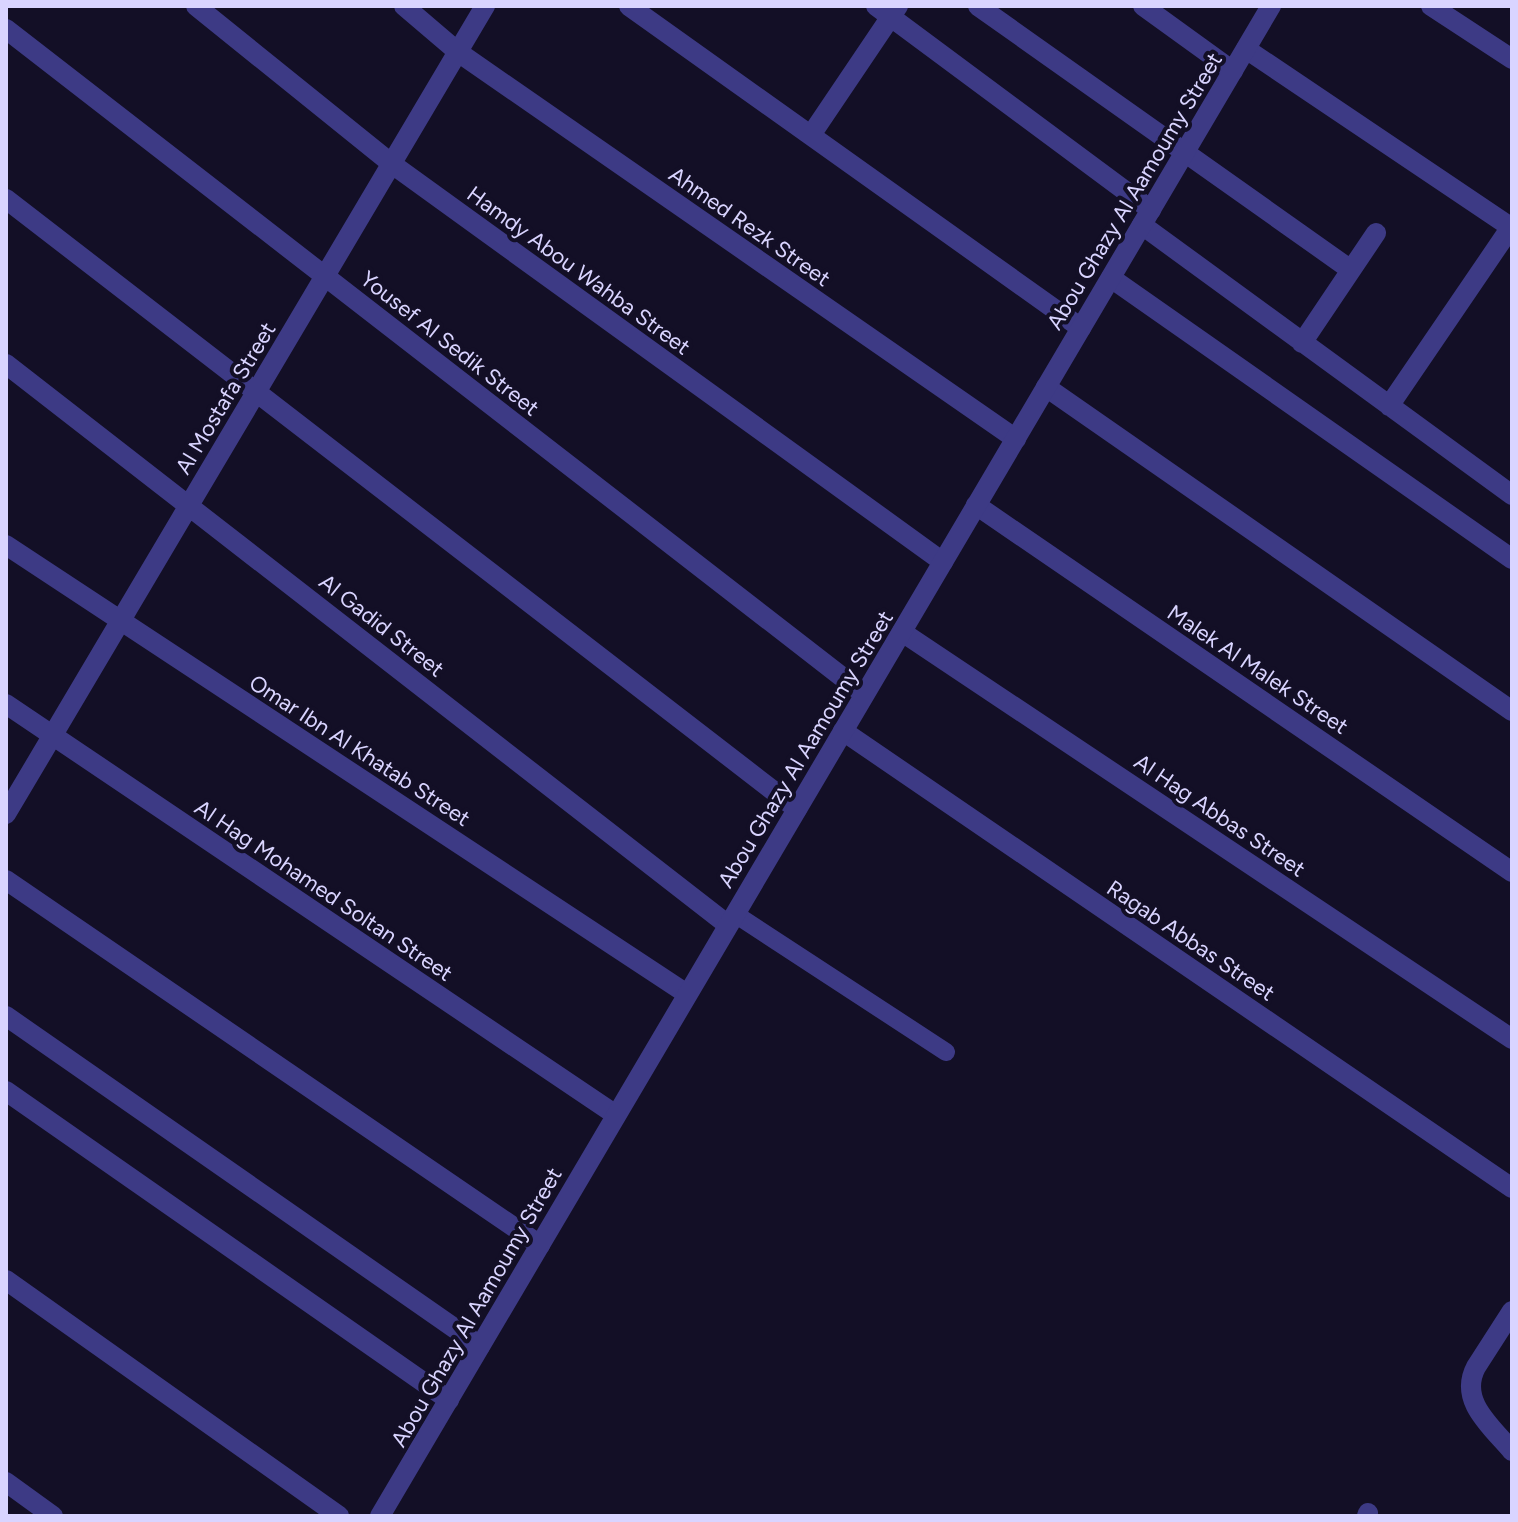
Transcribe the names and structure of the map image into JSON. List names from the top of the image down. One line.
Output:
{"streets":{"street":["Abou Ghazy Al Aamoumy Street","Ahmed Rezk Street","Hamdy Abou Wahba Street","Yousef Al Sedik Street","Al Mostafa Street","Al Gadid Street","Malek Al Malek Street","Omar Ibn Al Khatab Street","Al Hag Abbas Street","Al Hag Mohamed Soltan Street","Ragab Abbas Street"]},"crossings":[["Abou Ghazy Al Aamoumy Street","Ahmed Rezk Street"],["Abou Ghazy Al Aamoumy Street","Hamdy Abou Wahba Street"],["Abou Ghazy Al Aamoumy Street","Yousef Al Sedik Street"],["Abou Ghazy Al Aamoumy Street","Al Gadid Street"],["Abou Ghazy Al Aamoumy Street","Malek Al Malek Street"],["Abou Ghazy Al Aamoumy Street","Omar Ibn Al Khatab Street"],["Abou Ghazy Al Aamoumy Street","Al Hag Abbas Street"],["Abou Ghazy Al Aamoumy Street","Al Hag Mohamed Soltan Street"],["Abou Ghazy Al Aamoumy Street","Ragab Abbas Street"],["Ahmed Rezk Street","Al Mostafa Street"],["Hamdy Abou Wahba Street","Al Mostafa Street"],["Yousef Al Sedik Street","Al Mostafa Street"],["Al Mostafa Street","Al Gadid Street"],["Al Mostafa Street","Omar Ibn Al Khatab Street"],["Al Mostafa Street","Al Hag Mohamed Soltan Street"]]}
